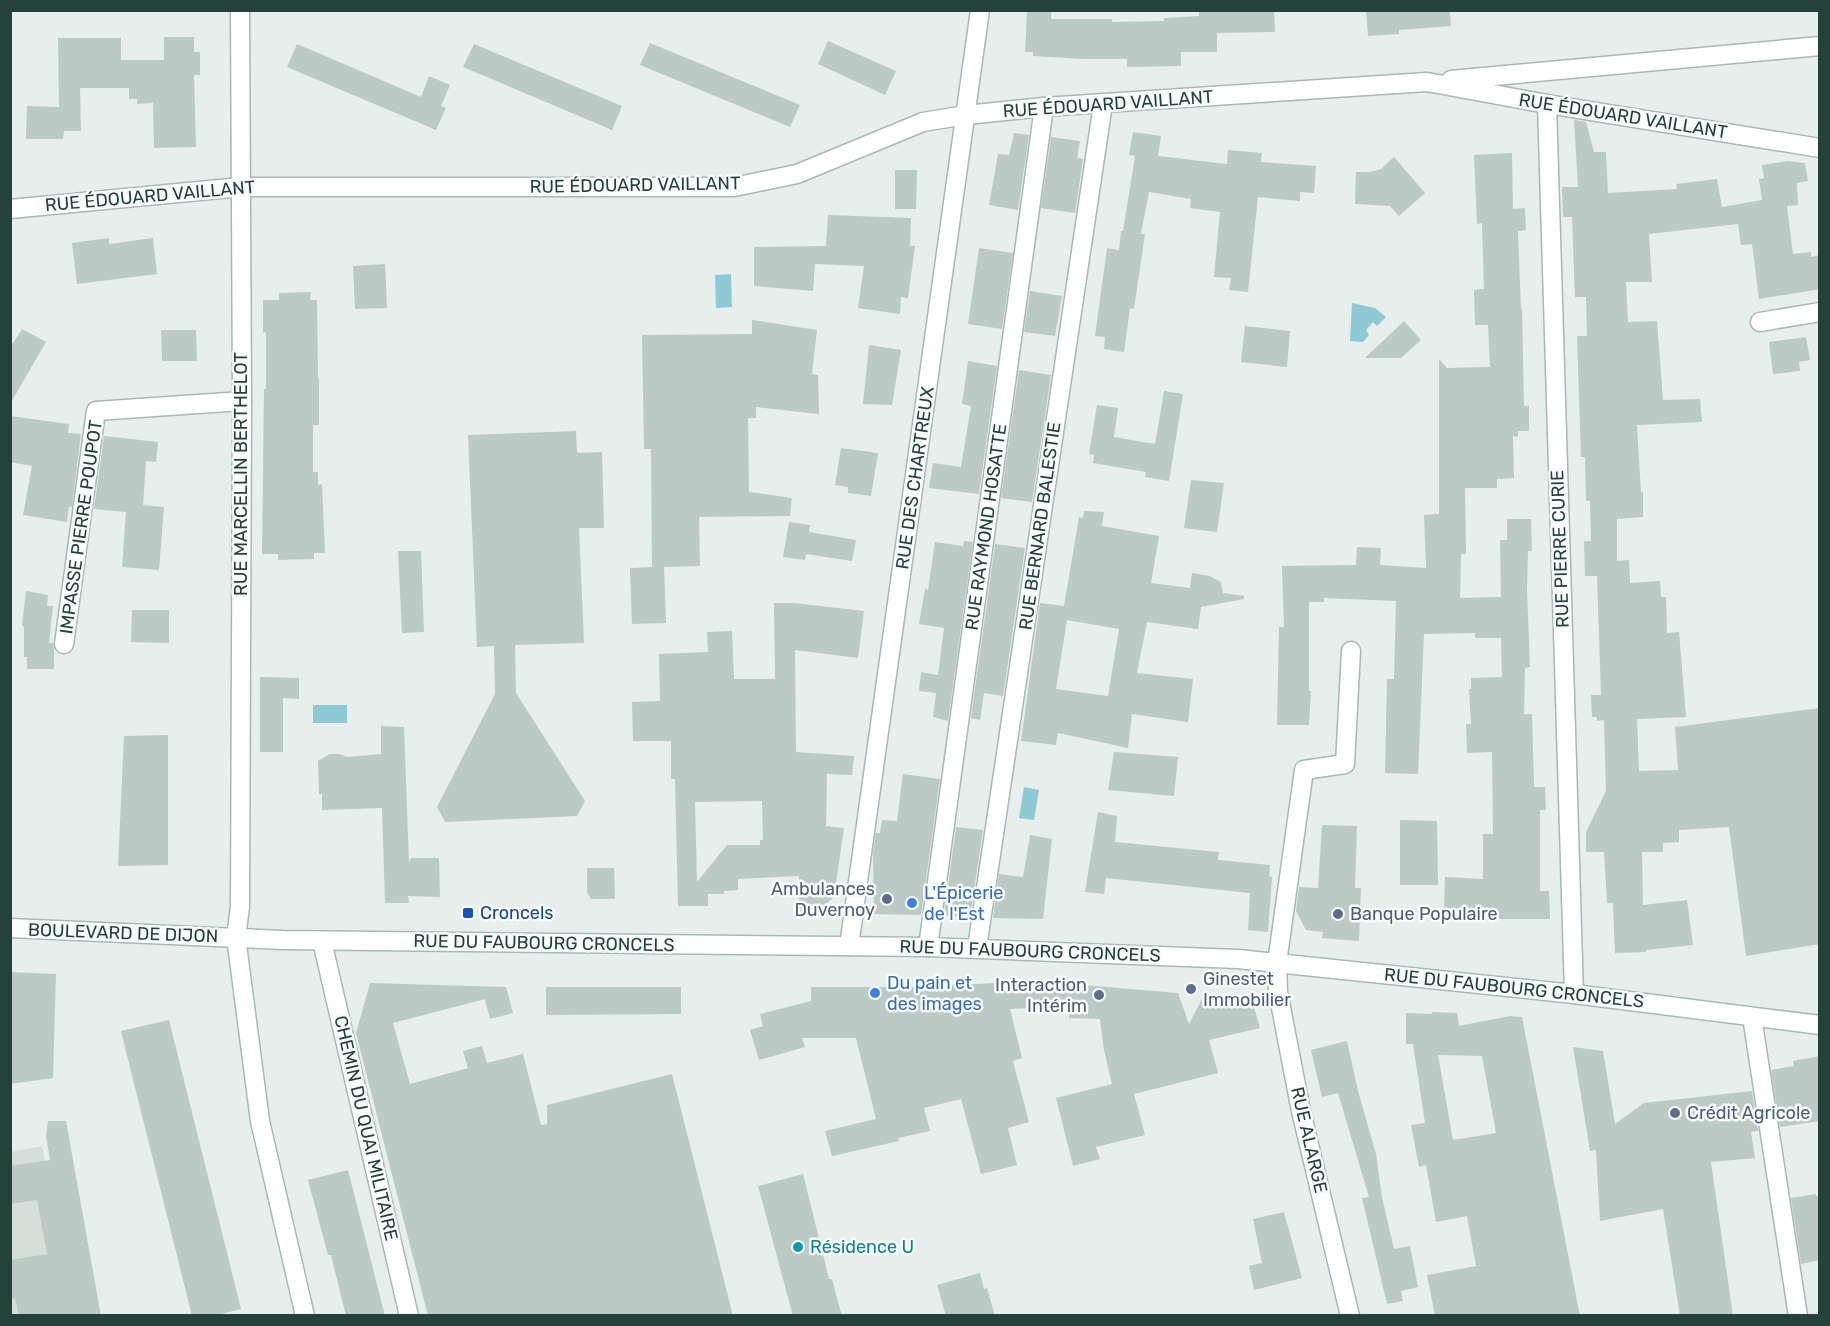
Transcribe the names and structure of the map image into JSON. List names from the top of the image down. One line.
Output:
{"streets":{"street":["RUE ÉDOUARD VAILLANT","RUE MARCELLIN BERTHELOT","RUE DES CHARTREUX","RUE BERNARD BALESTIE","IMPASSE PIERRE POUPOT","RUE RAYMOND HOSATTE","RUE PIERRE CURIE","BOULEVARD DE DIJON","RUE DU FAUBOURG CRONCELS","CHEMIN DU QUAI MILITAIRE","RUE ALARGE"]},"crossings":[["RUE ÉDOUARD VAILLANT","RUE MARCELLIN BERTHELOT"],["RUE ÉDOUARD VAILLANT","RUE DES CHARTREUX"],["RUE ÉDOUARD VAILLANT","RUE BERNARD BALESTIE"],["RUE ÉDOUARD VAILLANT","RUE RAYMOND HOSATTE"],["RUE ÉDOUARD VAILLANT","RUE PIERRE CURIE"],["RUE MARCELLIN BERTHELOT","IMPASSE PIERRE POUPOT"],["RUE MARCELLIN BERTHELOT","BOULEVARD DE DIJON"],["RUE MARCELLIN BERTHELOT","RUE DU FAUBOURG CRONCELS"],["RUE DES CHARTREUX","RUE DU FAUBOURG CRONCELS"],["RUE BERNARD BALESTIE","RUE DU FAUBOURG CRONCELS"],["RUE RAYMOND HOSATTE","RUE DU FAUBOURG CRONCELS"],["RUE PIERRE CURIE","RUE DU FAUBOURG CRONCELS"],["BOULEVARD DE DIJON","RUE DU FAUBOURG CRONCELS"],["RUE DU FAUBOURG CRONCELS","CHEMIN DU QUAI MILITAIRE"],["RUE DU FAUBOURG CRONCELS","RUE ALARGE"]],"places":{"other":["Ambulances Duvernoy","L'Épicerie de l'Est","Banque Populaire","Ginestet Immobilier","Du pain et des images","Interaction Intérim","Crédit Agricole","Résidence U"],"transit":["Croncels"]}}
